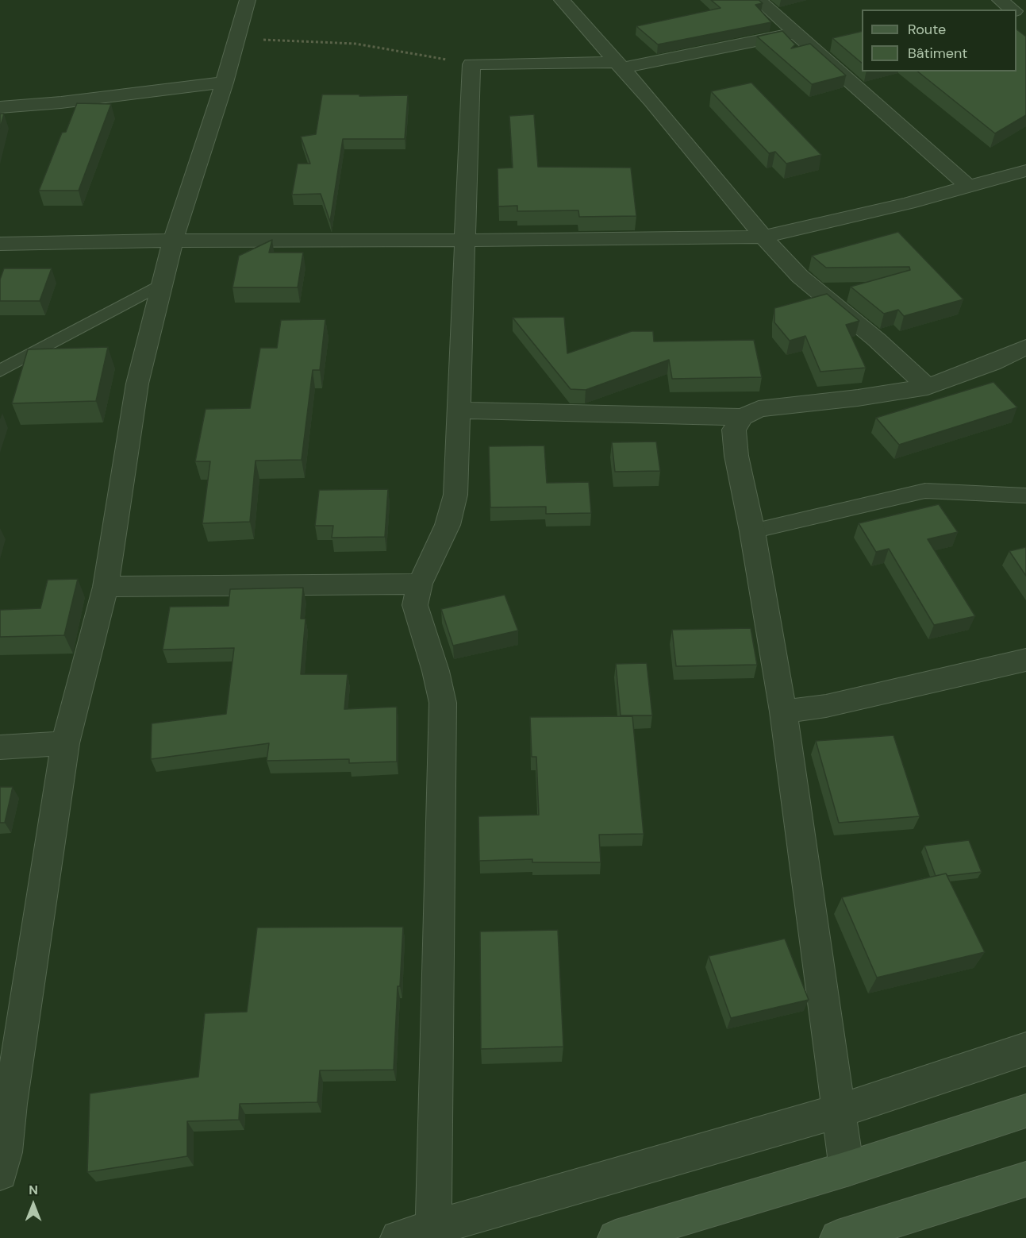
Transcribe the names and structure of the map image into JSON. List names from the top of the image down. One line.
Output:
{"legend":["Route","Bâtiment"],"north":"top"}
